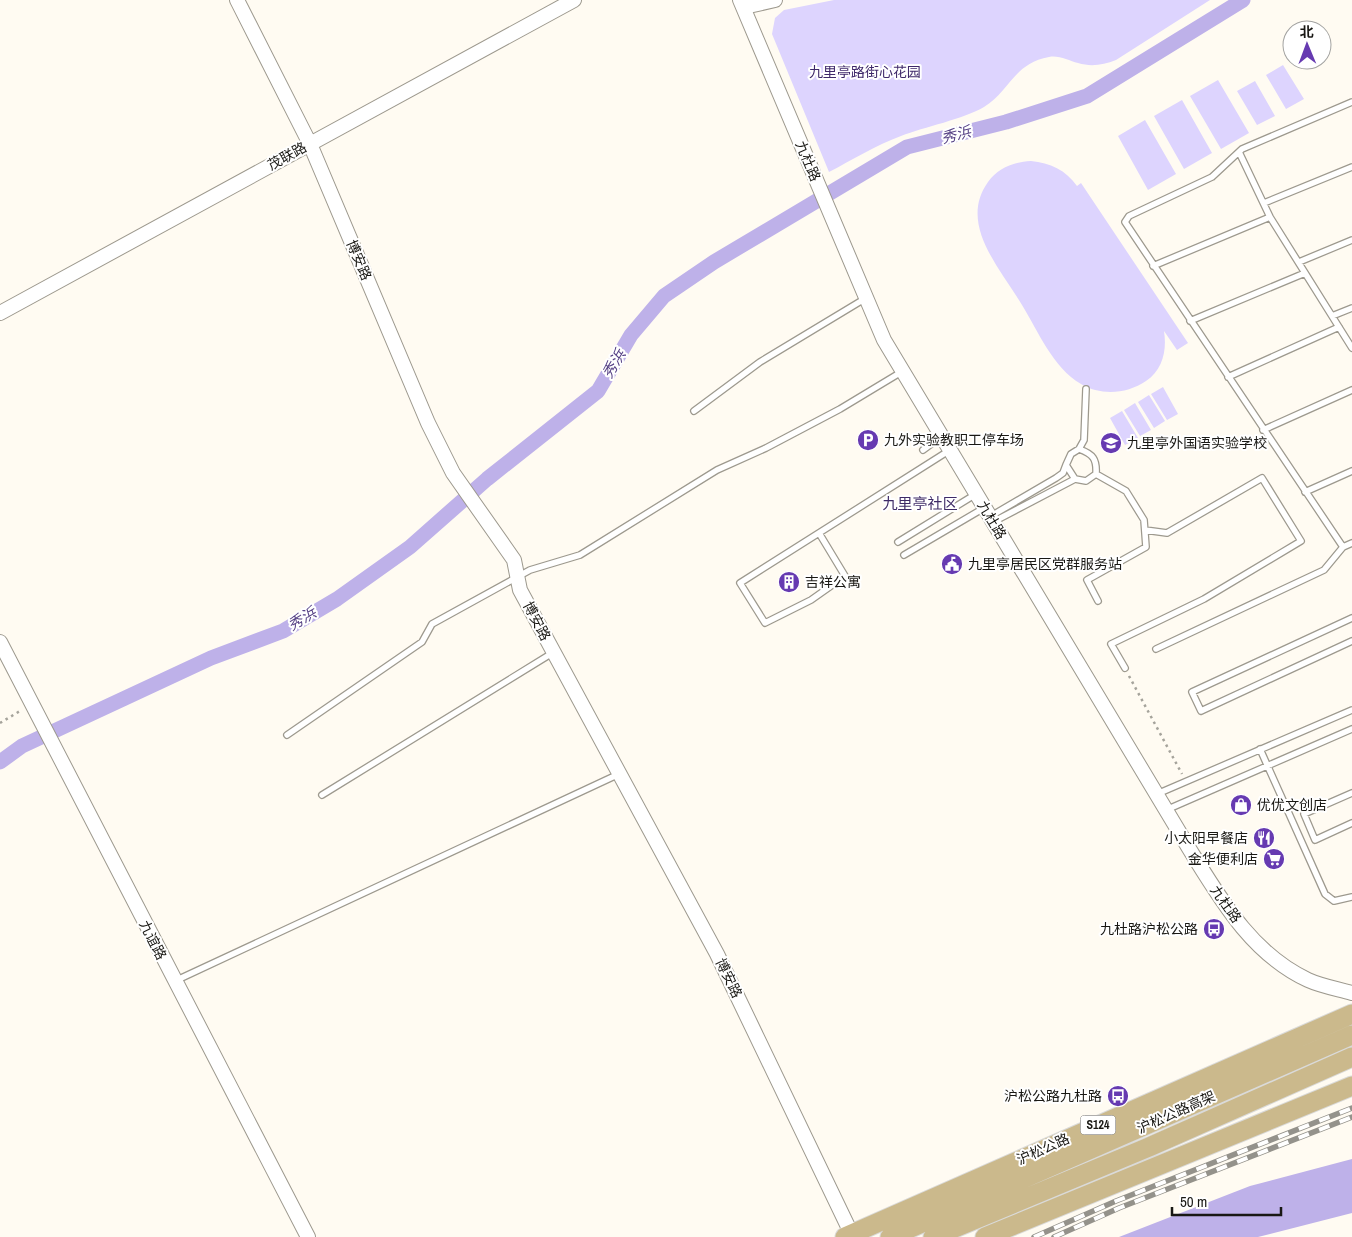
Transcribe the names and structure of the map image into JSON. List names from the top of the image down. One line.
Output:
{"streets":{"main road":["沪松公路高架","S124","沪松公路"],"street":["茂联路","九杜路","博安路","九谊路"]},"crossings":[["茂联路","博安路"],["博安路","沪松公路"]],"districts":["九里亭社区"],"water":["秀浜"],"parks":["九里亭路街心花园"],"places":{"parking":["九外实验教职工停车场"],"school or university":["九里亭外国语实验学校"],"public building":["九里亭居民区党群服务站"],"building":["吉祥公寓"],"shop":["优优文创店"],"restaurant":["小太阳早餐店"],"supermarket":["金华便利店"],"bus stop":["九杜路沪松公路","沪松公路九杜路"]},"scale_bar":"50 m","north":"top"}
